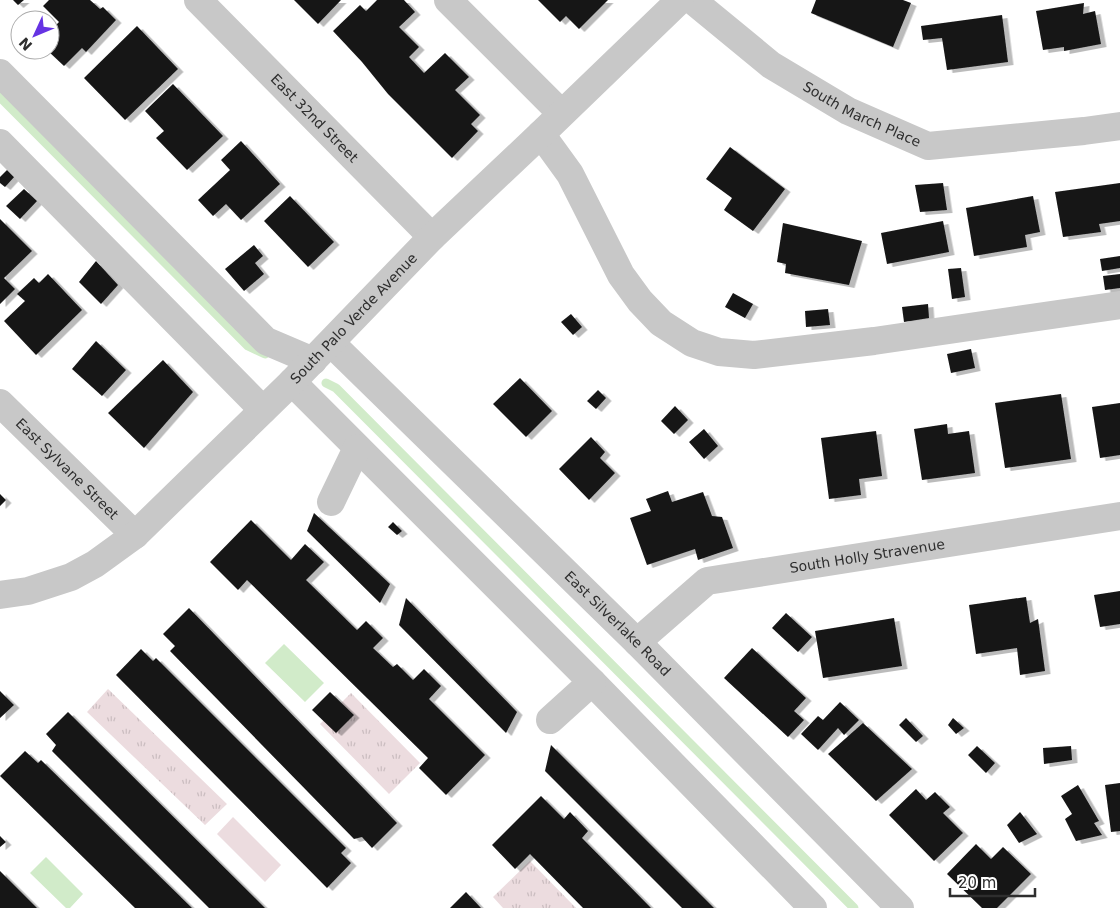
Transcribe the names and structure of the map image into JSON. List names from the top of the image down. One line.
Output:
{"streets":{"street":["South March Place","East 32nd Street","South Palo Verde Avenue","East Sylvane Street","South Holly Stravenue","East Silverlake Road"]},"crossings":[["East 32nd Street","South Palo Verde Avenue"],["South Palo Verde Avenue","East Sylvane Street"],["South Palo Verde Avenue","East Silverlake Road"],["South Holly Stravenue","East Silverlake Road"]],"scale_bar":"20 m","north":"bottom left"}
